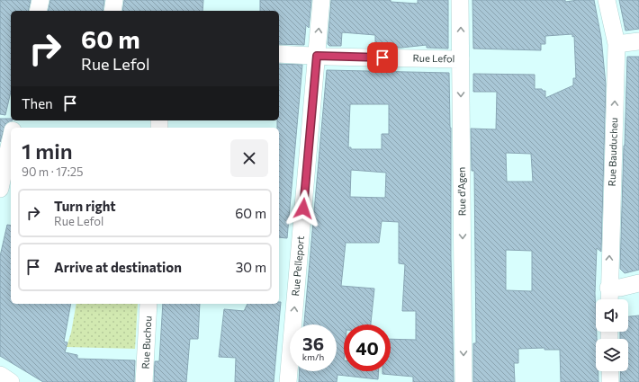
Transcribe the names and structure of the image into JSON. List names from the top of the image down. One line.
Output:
{"streets":{"street":["Rue Lefol","Rue Bauducheu","Rue d'Agen","Rue Pelleport","Rue Buchou"]},"crossings":[["Rue Lefol","Rue d'Agen"],["Rue Lefol","Rue Pelleport"]],"one_way":["Rue Bauducheu","Rue Pelleport"],"page":{"turn":["60 m","Rue Lefol"],"then":"Then","heading":["1 min","90 m · 17:25"],"list":[{"name":"Turn right","note":"Rue Lefol","value":"60 m"},{"name":"Arrive at destination","value":"30 m"}],"speed":"36 km/h","limit":"40"}}
